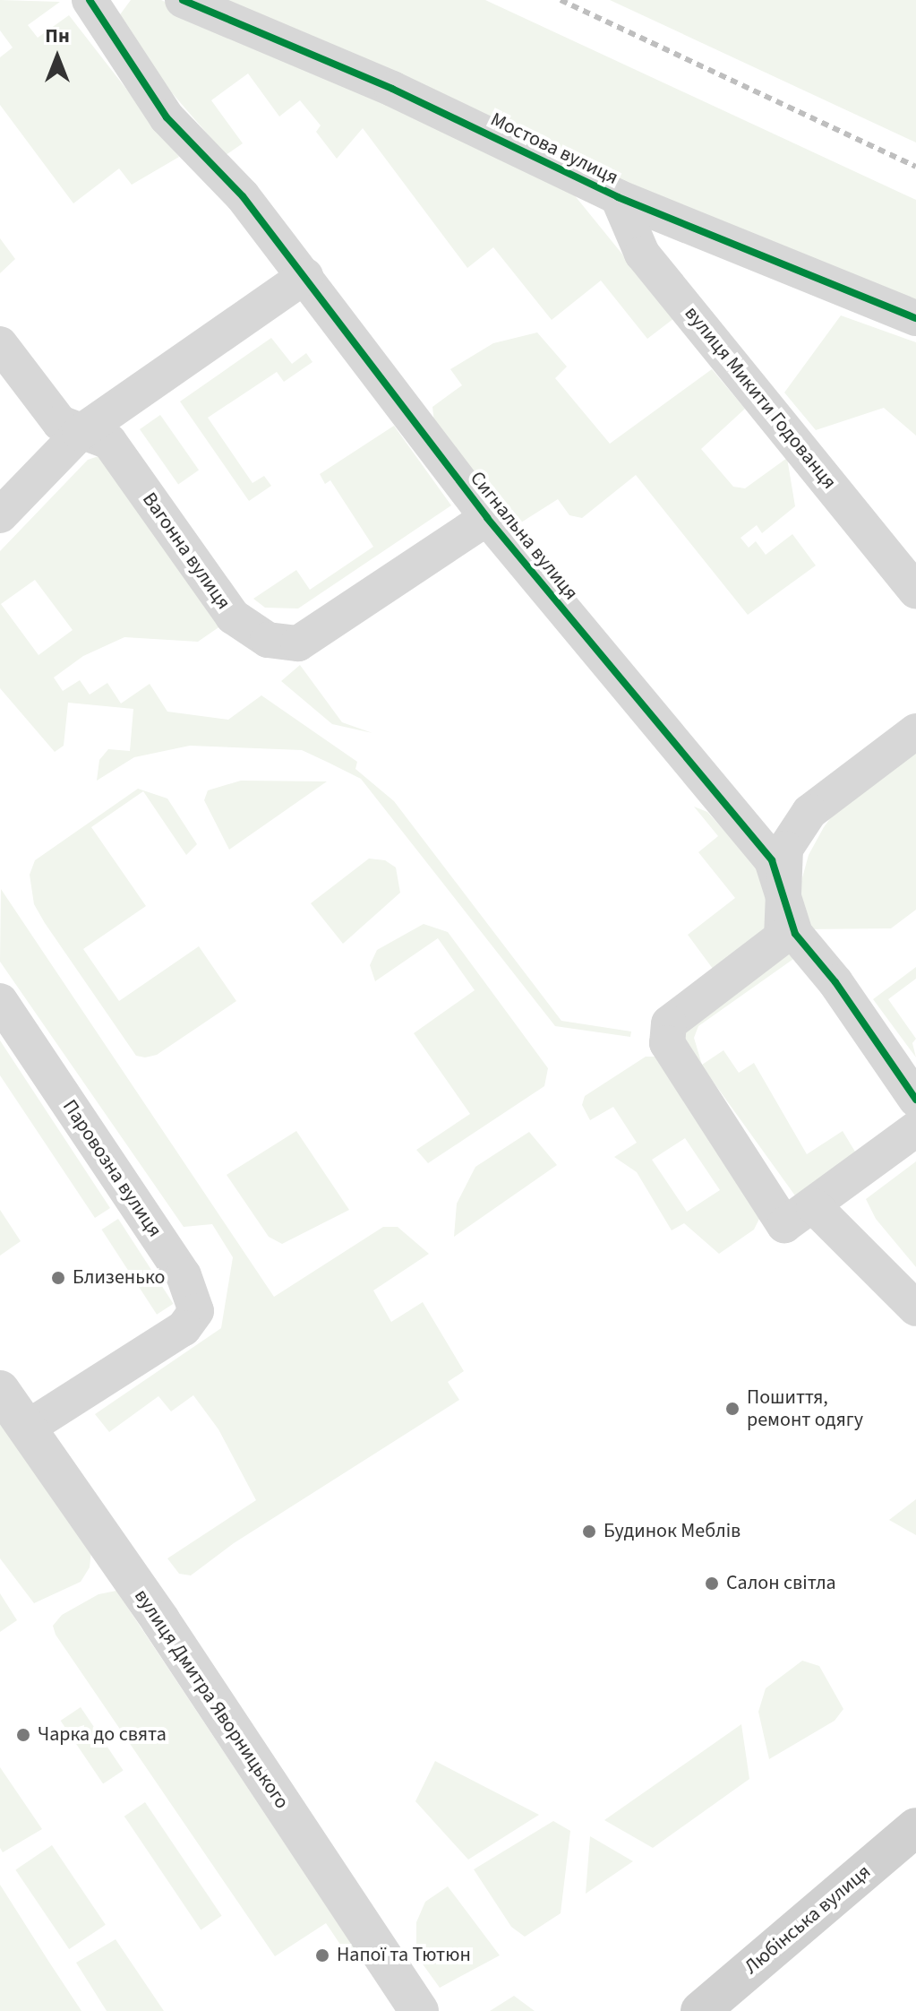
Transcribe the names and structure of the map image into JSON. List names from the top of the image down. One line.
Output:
{"streets":{"main road":["Любінська вулиця"],"street":["Мостова вулиця","вулиця Микити Годованця","Сигнальна вулиця","Вагонна вулиця","Паровозна вулиця","вулиця Дмитра Яворницького"]},"crossings":[["Мостова вулиця","вулиця Микити Годованця"],["Сигнальна вулиця","Вагонна вулиця"],["Паровозна вулиця","вулиця Дмитра Яворницького"]],"places":["Близенько","Пошиття, ремонт одягу","Будинок Меблів","Салон світла","Чарка до свята","Напої та Тютюн"],"north":"top"}
